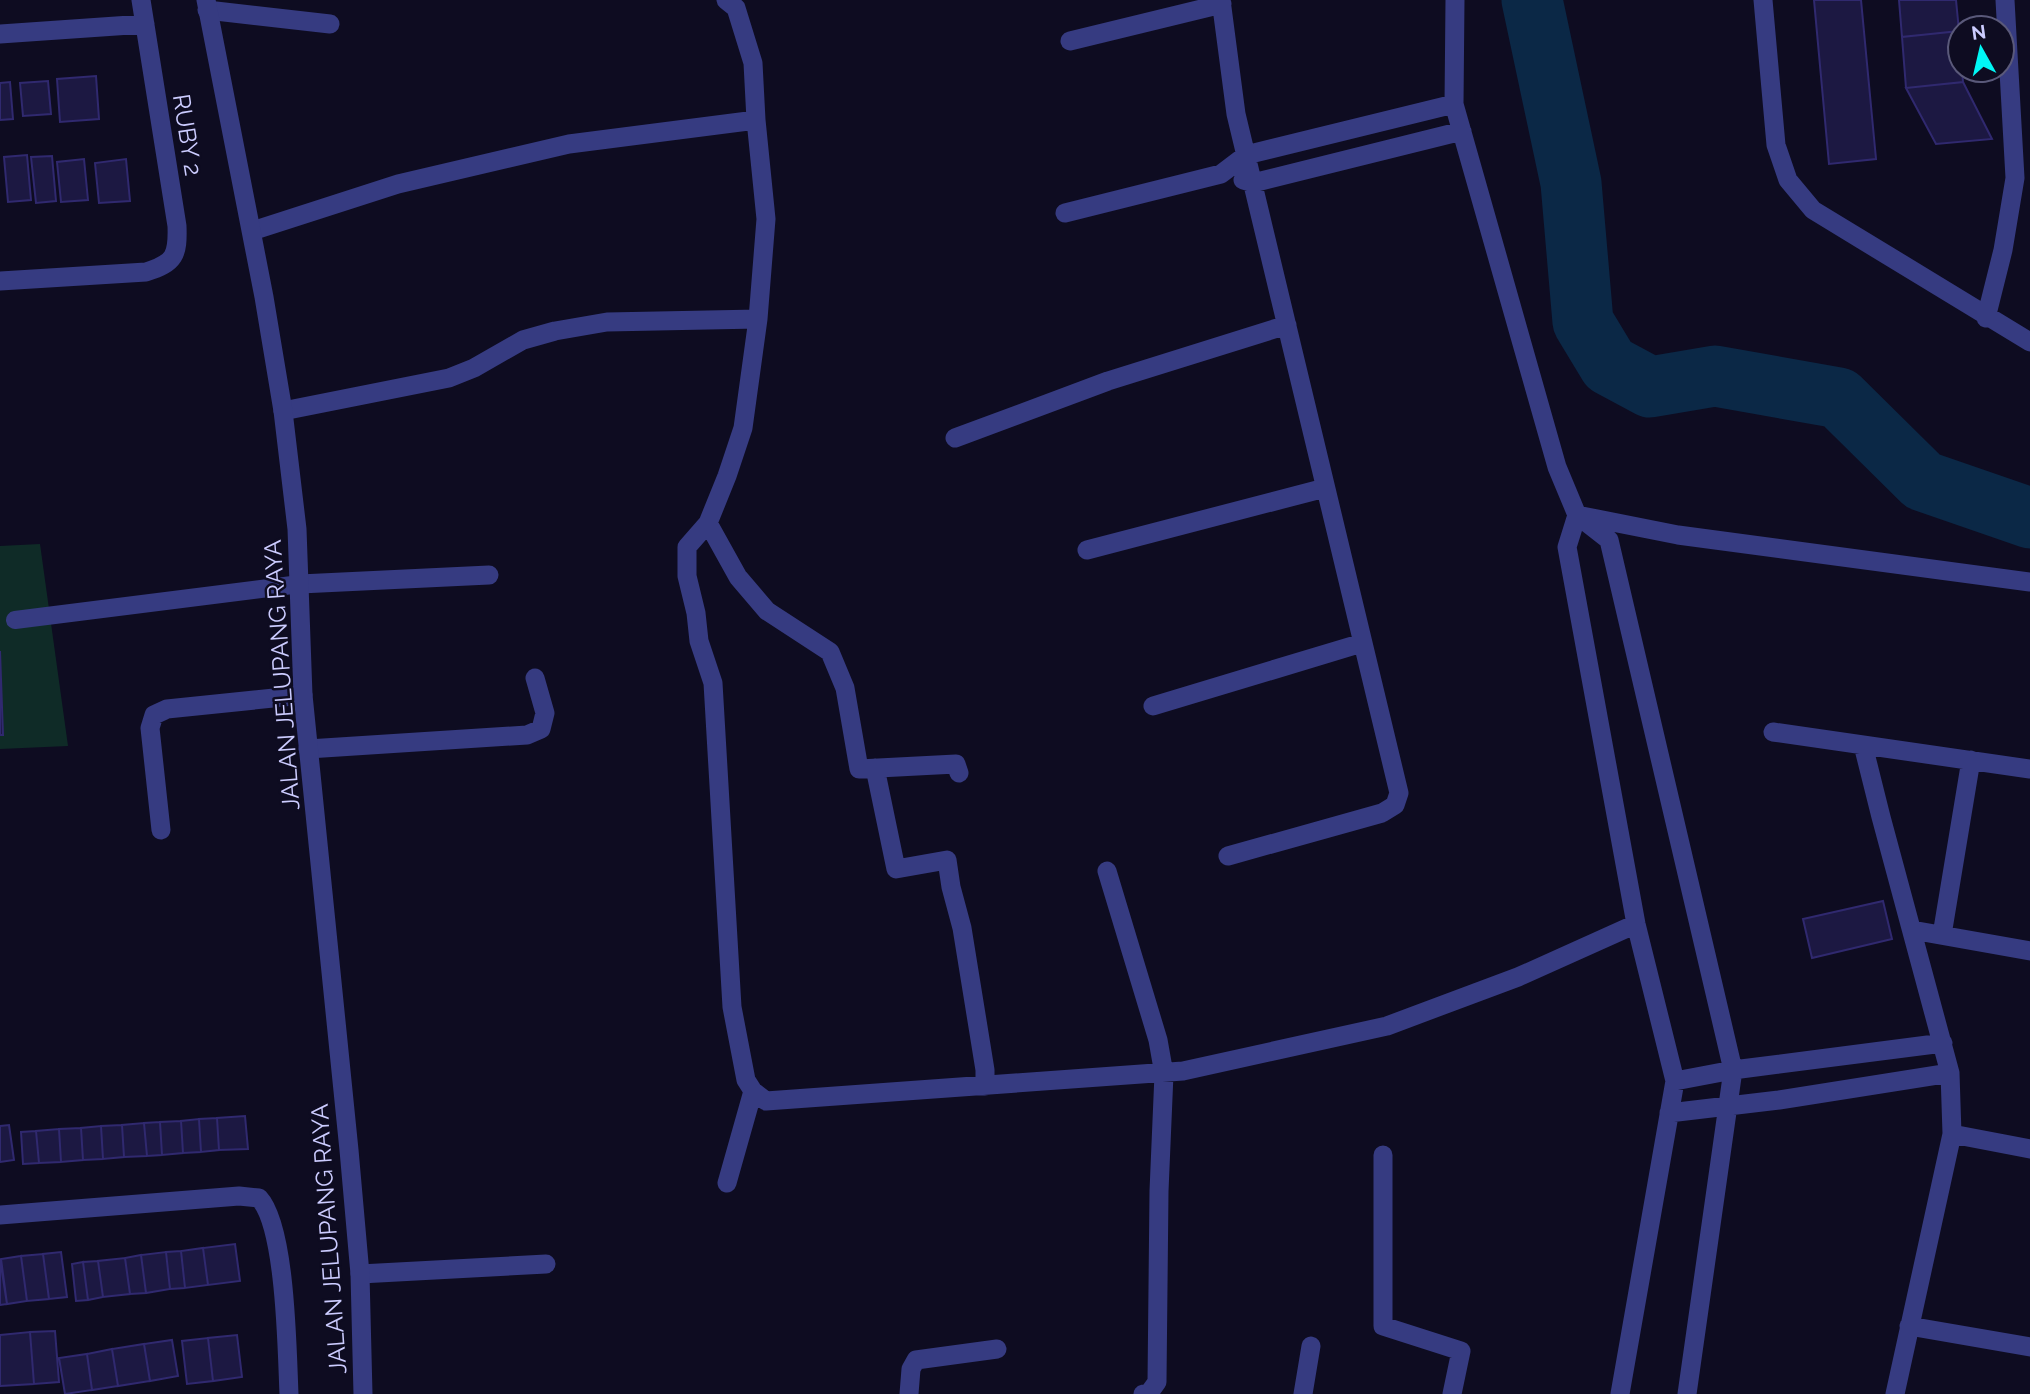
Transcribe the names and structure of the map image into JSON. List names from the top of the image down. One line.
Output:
{"streets":{"street":["RUBY 2","JALAN JELUPANG RAYA"]},"north":"top"}
